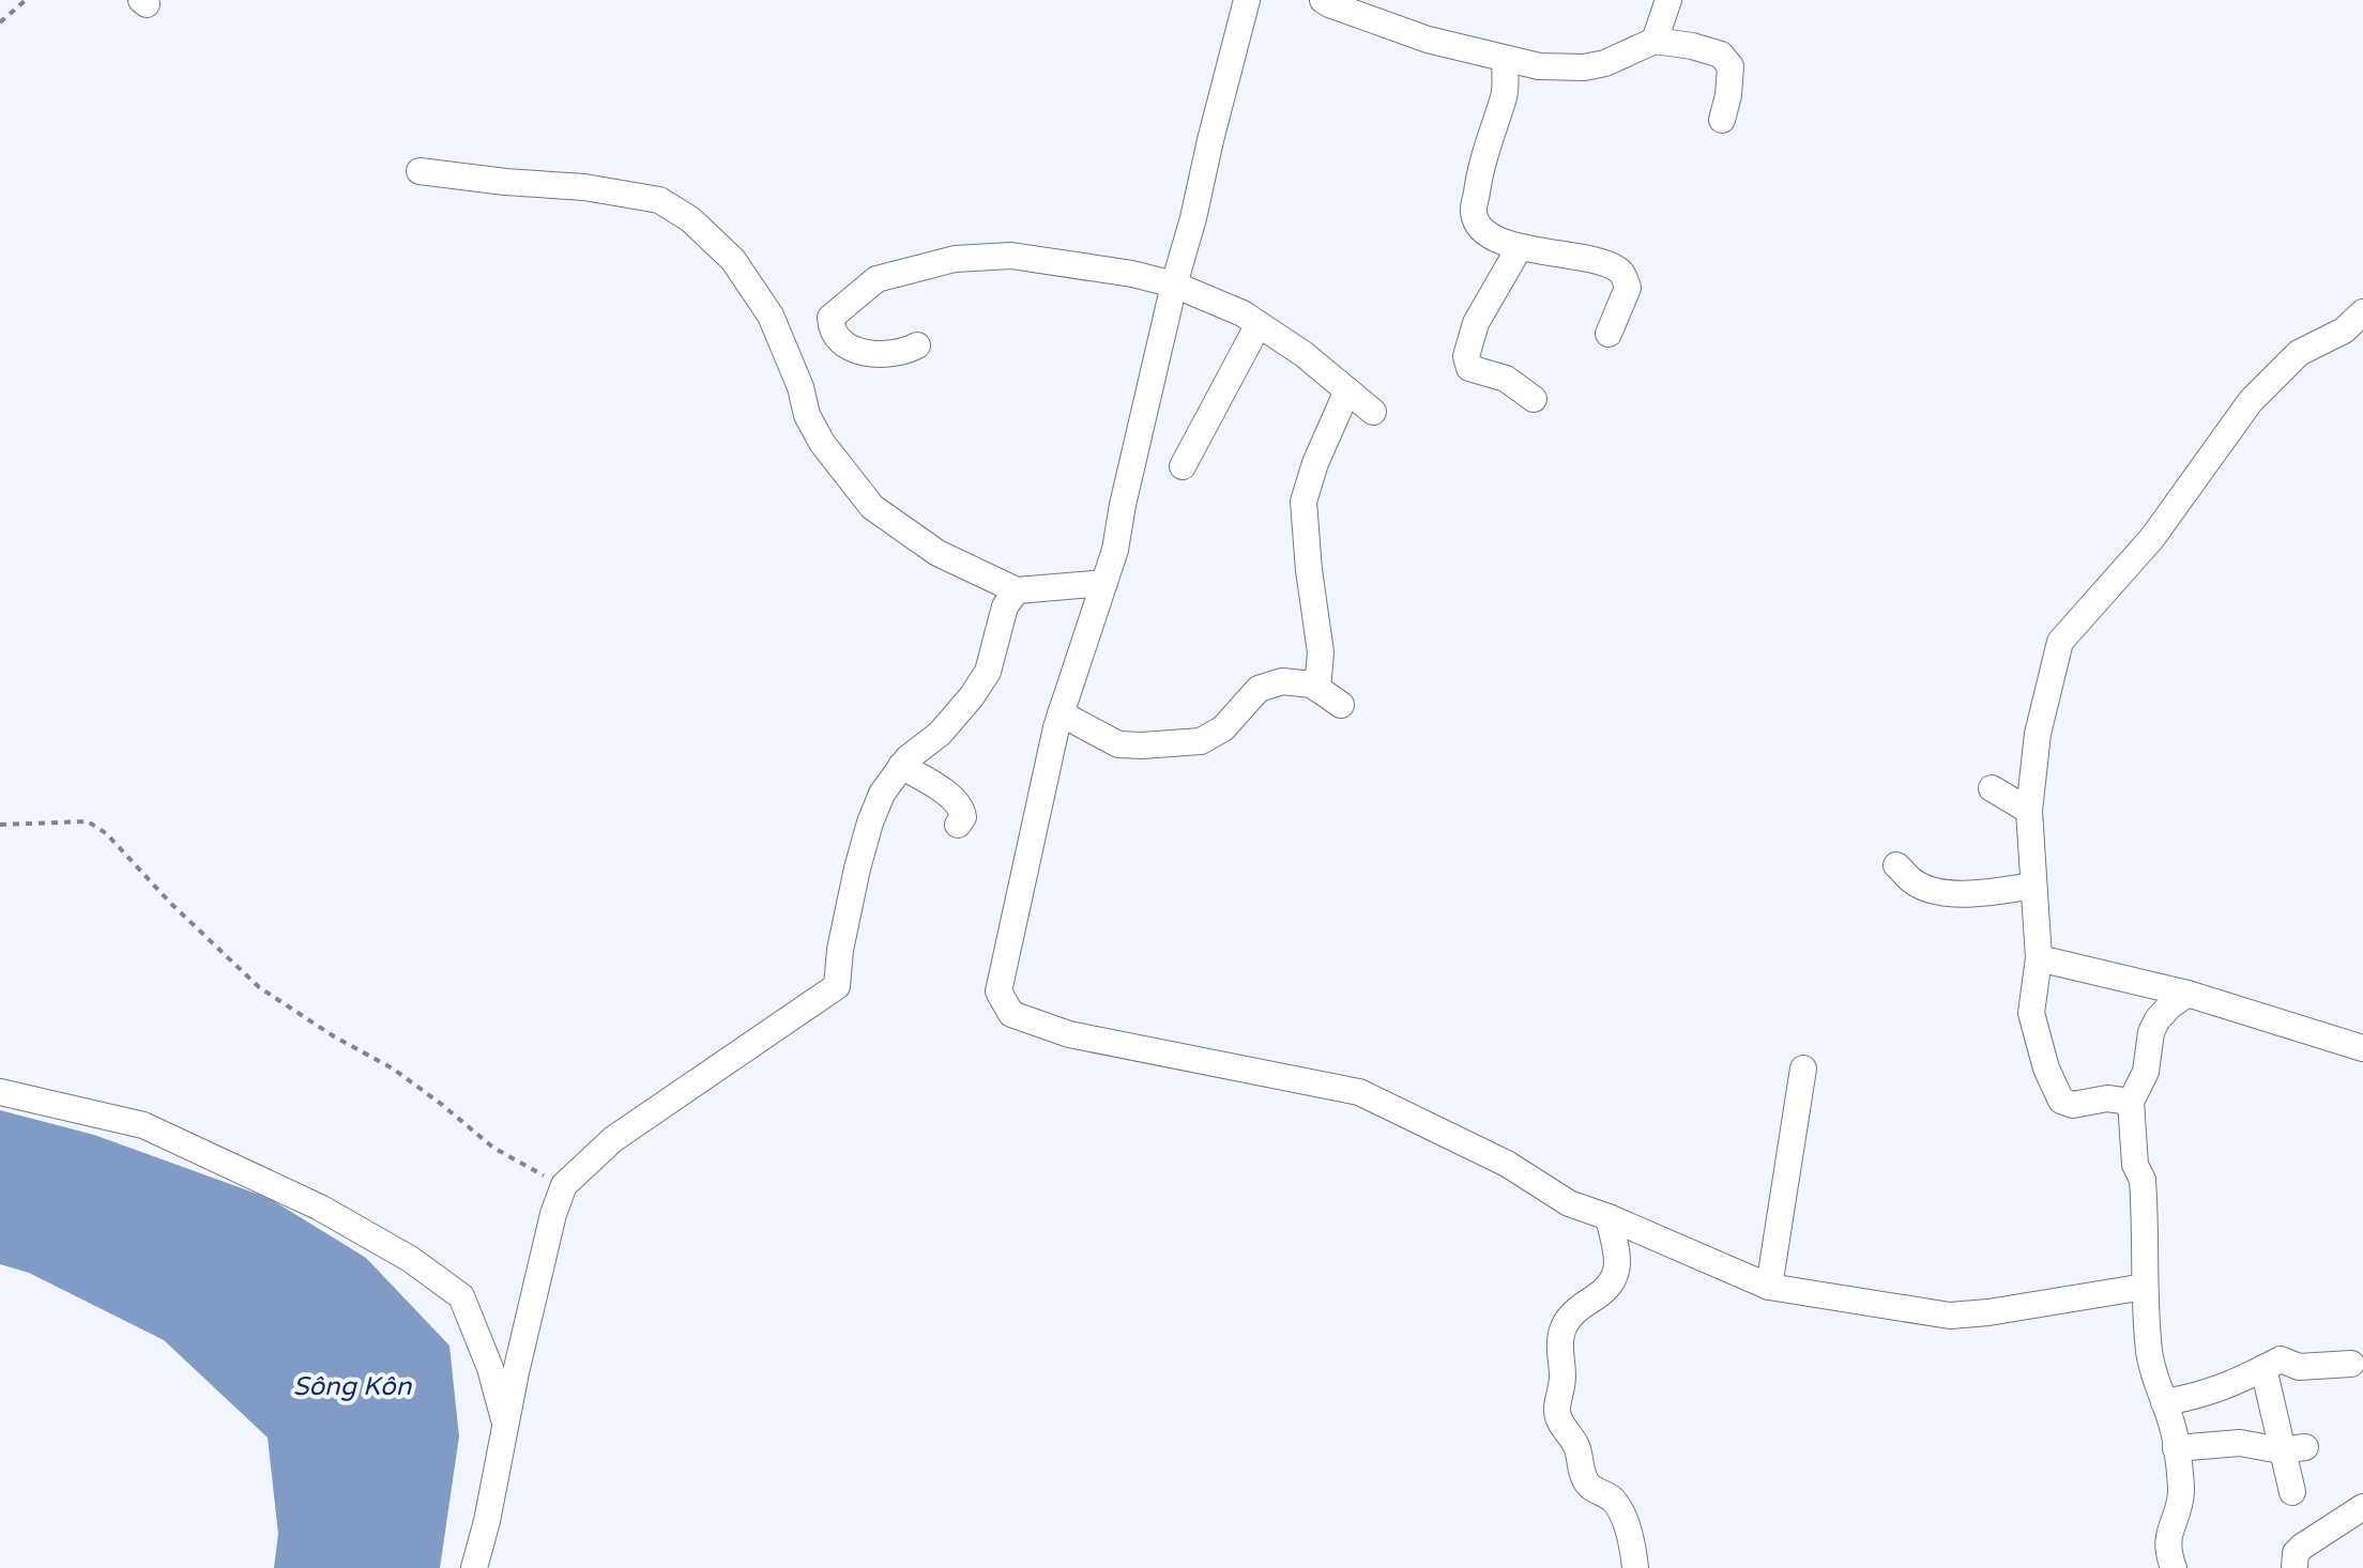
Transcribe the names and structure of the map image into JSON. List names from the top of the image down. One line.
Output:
{"water":["Sông Kôn"]}
